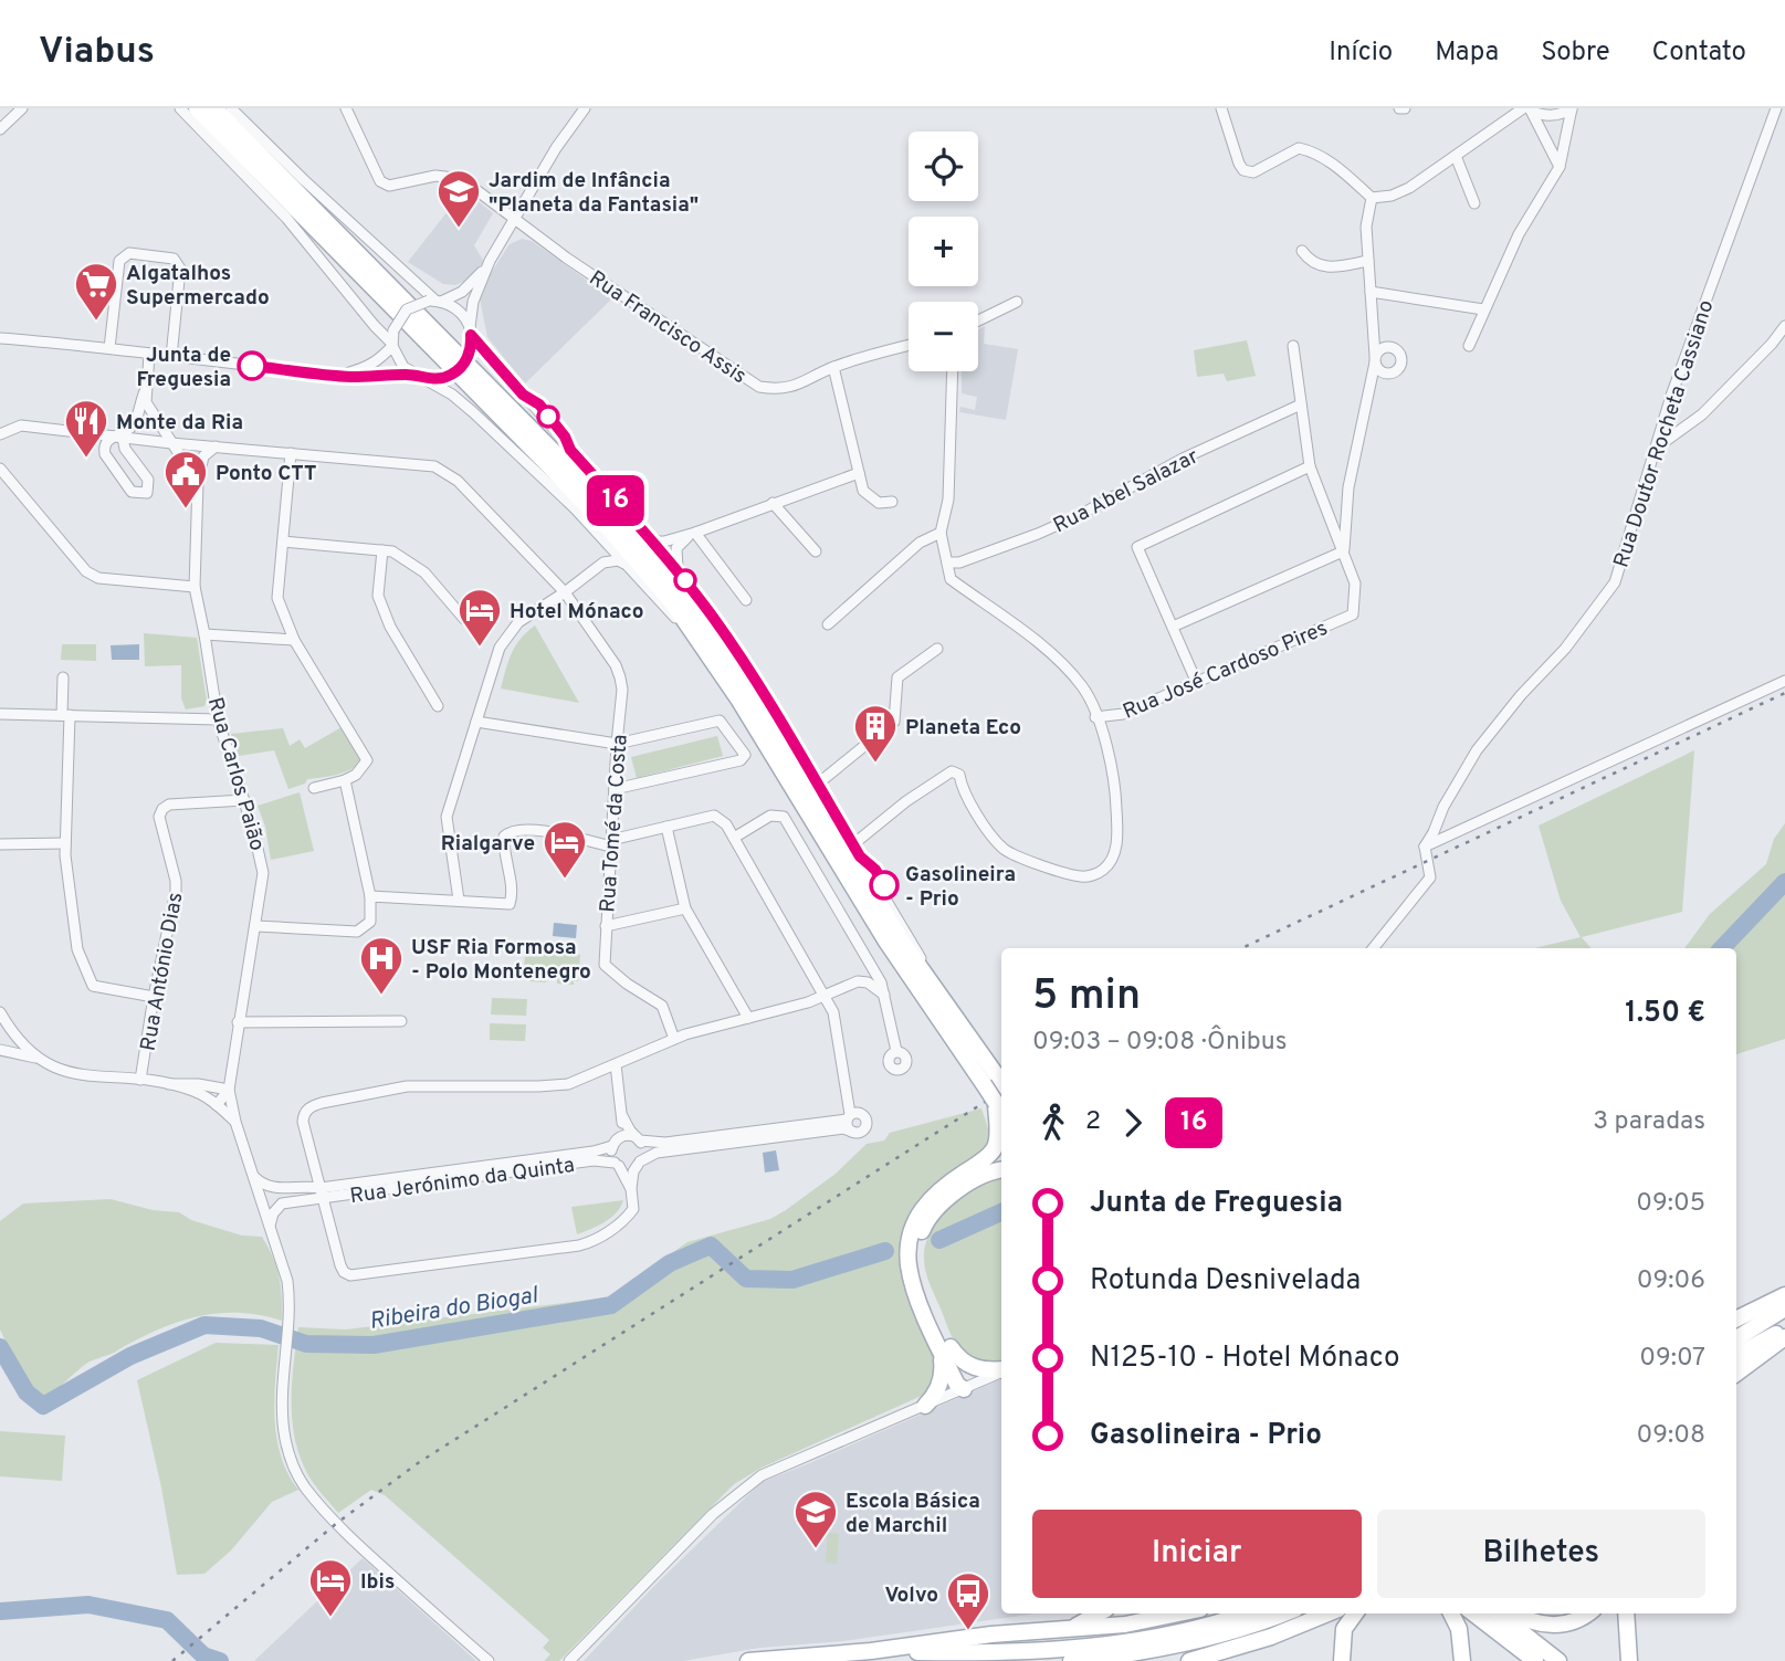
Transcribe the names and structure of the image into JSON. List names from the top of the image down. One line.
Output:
{"streets":{"street":["Rua Francisco Assis","Rua Doutor Rocheta Cassiano","Rua Abel Salazar","Rua José Cardoso Pires","Rua Carlos Paião","Rua Tomé da Costa","Rua António Dias","Rua Jerónimo da Quinta"]},"crossings":[["Rua Carlos Paião","Rua Tomé da Costa"],["Rua Carlos Paião","Rua António Dias"]],"water":["Ribeira do Biogal"],"places":{"school or university":["Jardim de Infância \"Planeta da Fantasia\"","Escola Básica de Marchil"],"supermarket":["Algatalhos Supermercado"],"other":["Junta de Freguesia","Gasolineira - Prio"],"restaurant":["Monte da Ria"],"public building":["Ponto CTT"],"hotel":["Hotel Mónaco","Rialgarve","Ibis"],"building":["Planeta Eco"],"hospital":["USF Ria Formosa - Polo Montenegro"],"bus stop":["Volvo"]},"lines":["bus line 16"],"page":{"header":"Viabus","nav":["Início","Mapa","Sobre","Contato"],"on_map":"16","map_buttons":["+","−"],"heading":["5 min","09:03 – 09:08 · Ônibus","1.50 €"],"legs":["2","16","3 paradas"],"list":[{"name":"Junta de Freguesia","value":"09:05"},{"name":"Rotunda Desnivelada","value":"09:06"},{"name":"N125-10 - Hotel Mónaco","value":"09:07"},{"name":"Gasolineira - Prio","value":"09:08"}],"buttons":["Iniciar","Bilhetes"]}}
